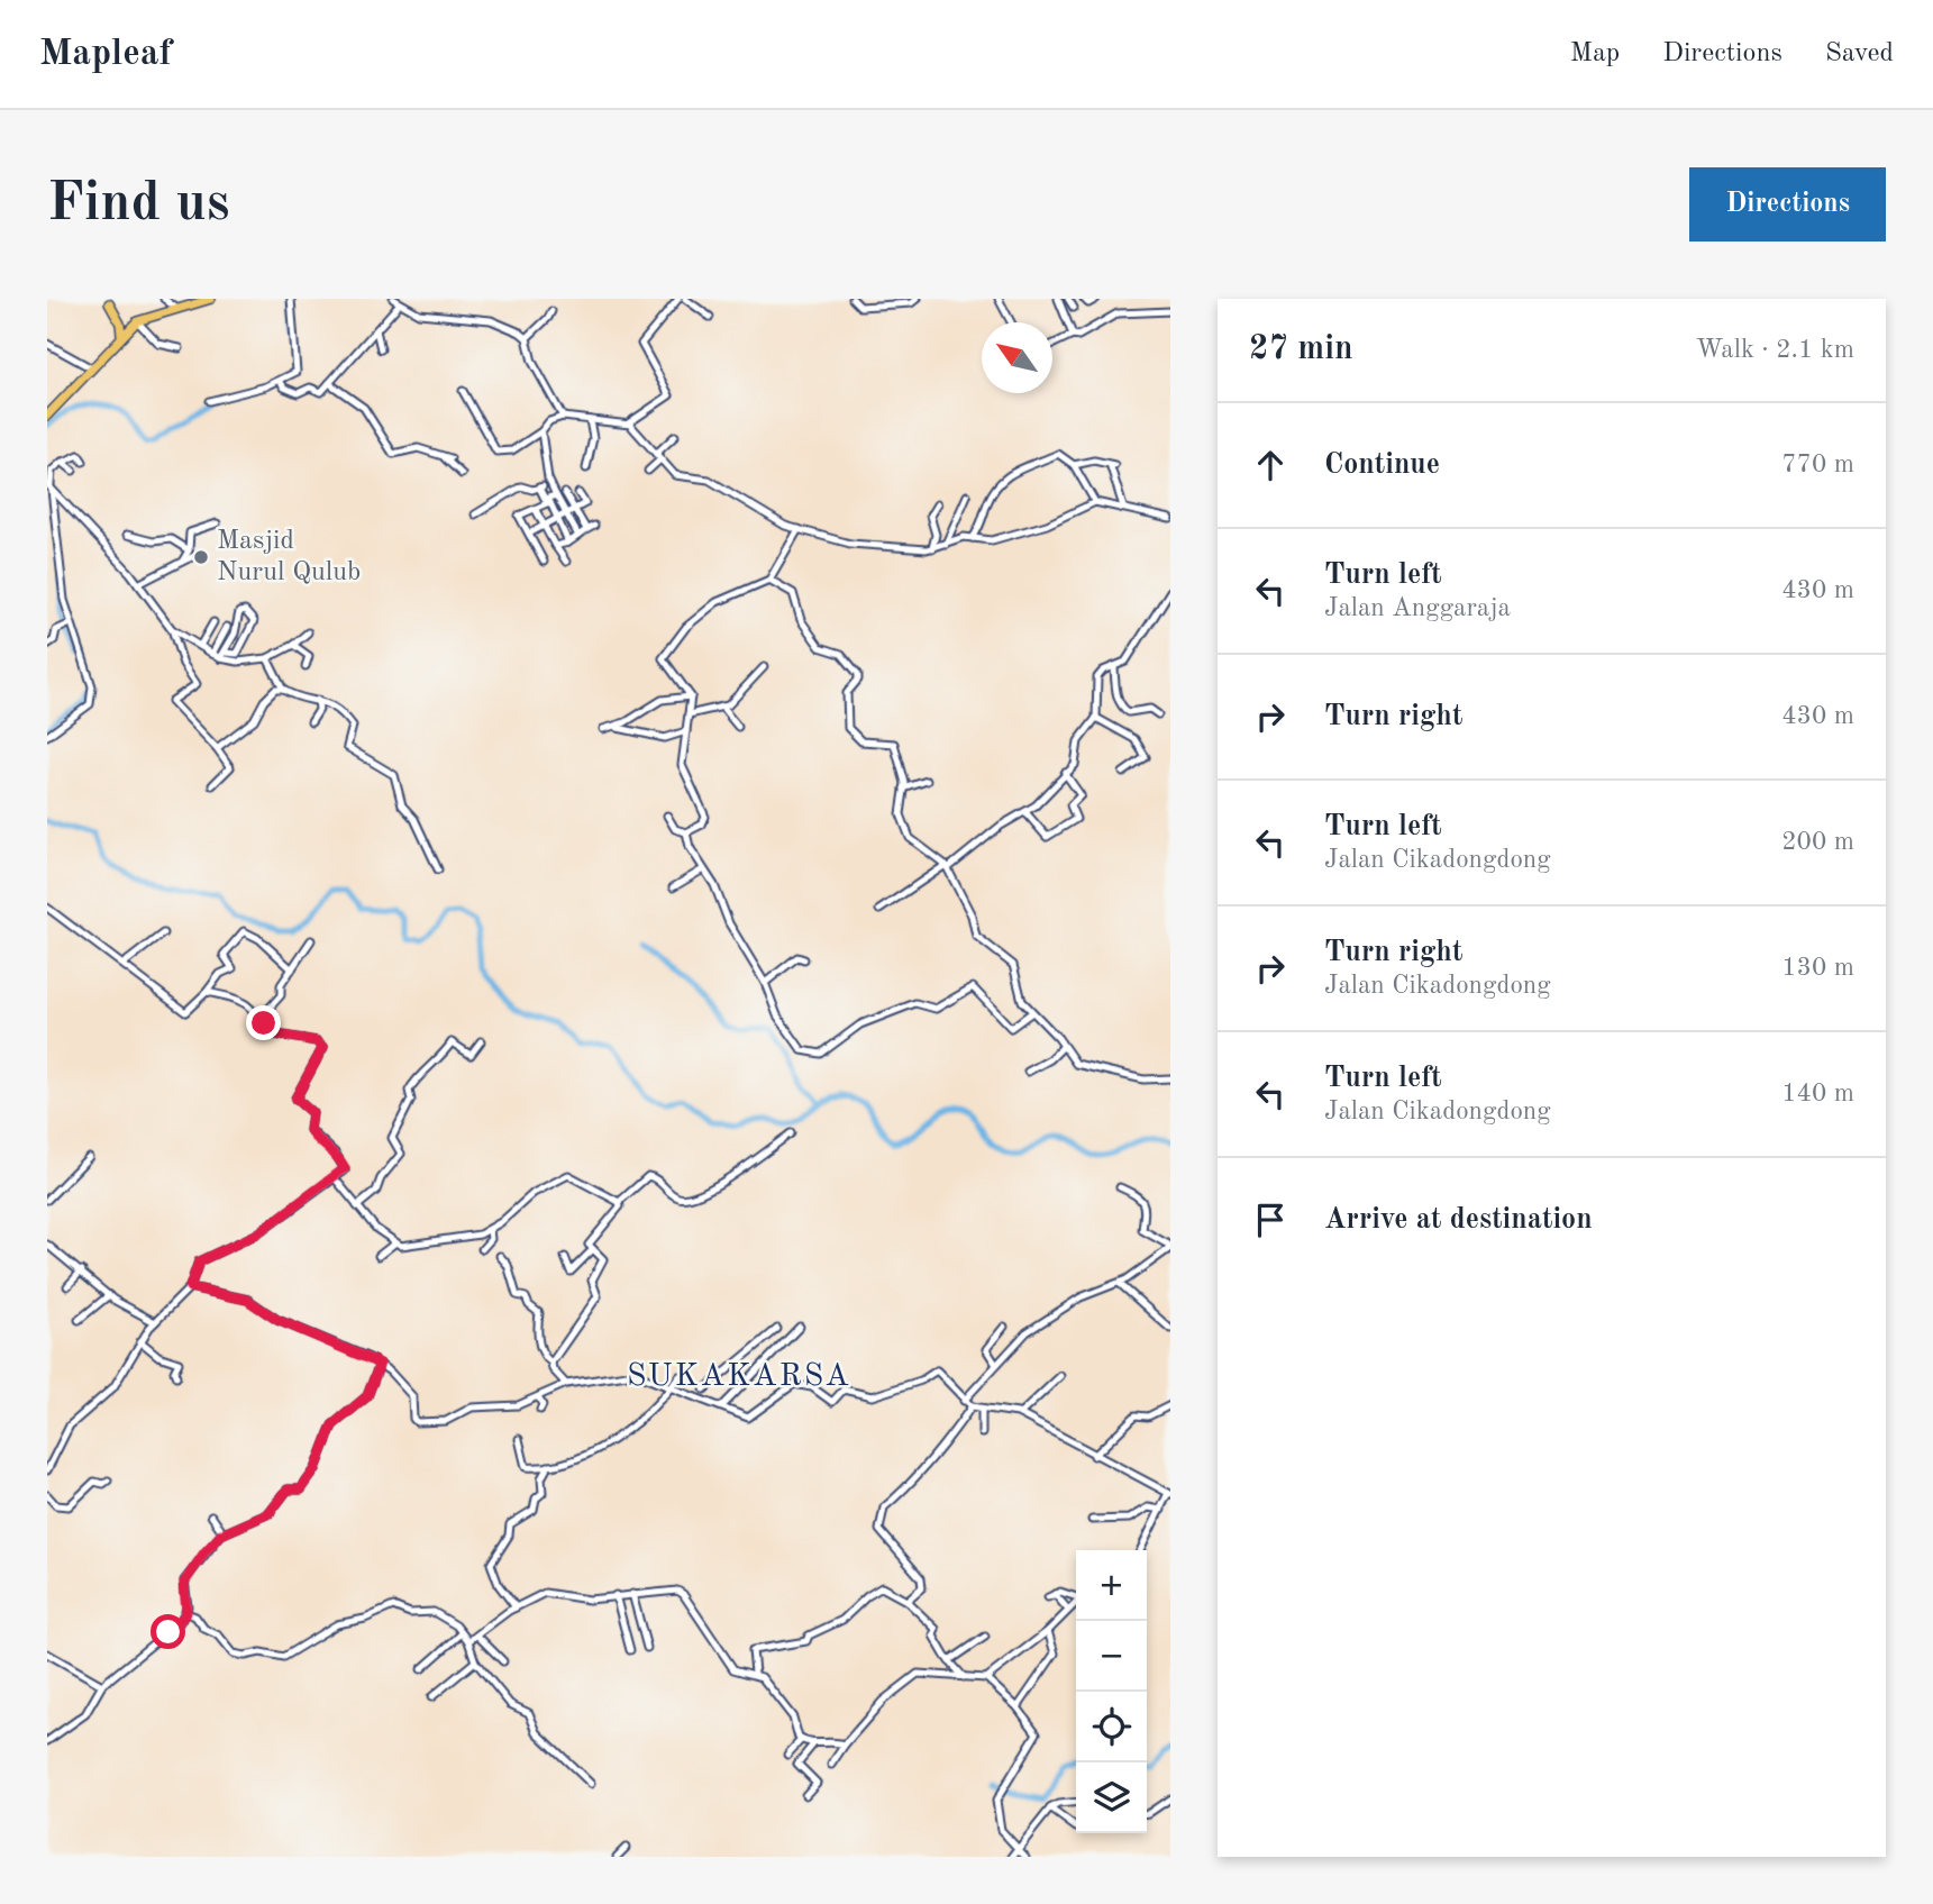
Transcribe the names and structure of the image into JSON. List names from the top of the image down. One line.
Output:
{"districts":["SUKAKARSA"],"places":["Masjid Nurul Qulub"],"north":"top left","page":{"header":"Mapleaf","nav":["Map","Directions","Saved"],"buttons":"Directions","title":"Find us","heading":["27 min","Walk · 2.1 km"],"list":[["Continue","770 m"],["Turn left","Jalan Anggaraja","430 m"],["Turn right","430 m"],["Turn left","Jalan Cikadongdong","200 m"],["Turn right","Jalan Cikadongdong","130 m"],["Turn left","Jalan Cikadongdong","140 m"],"Arrive at destination"],"map_buttons":["+","−"]}}
